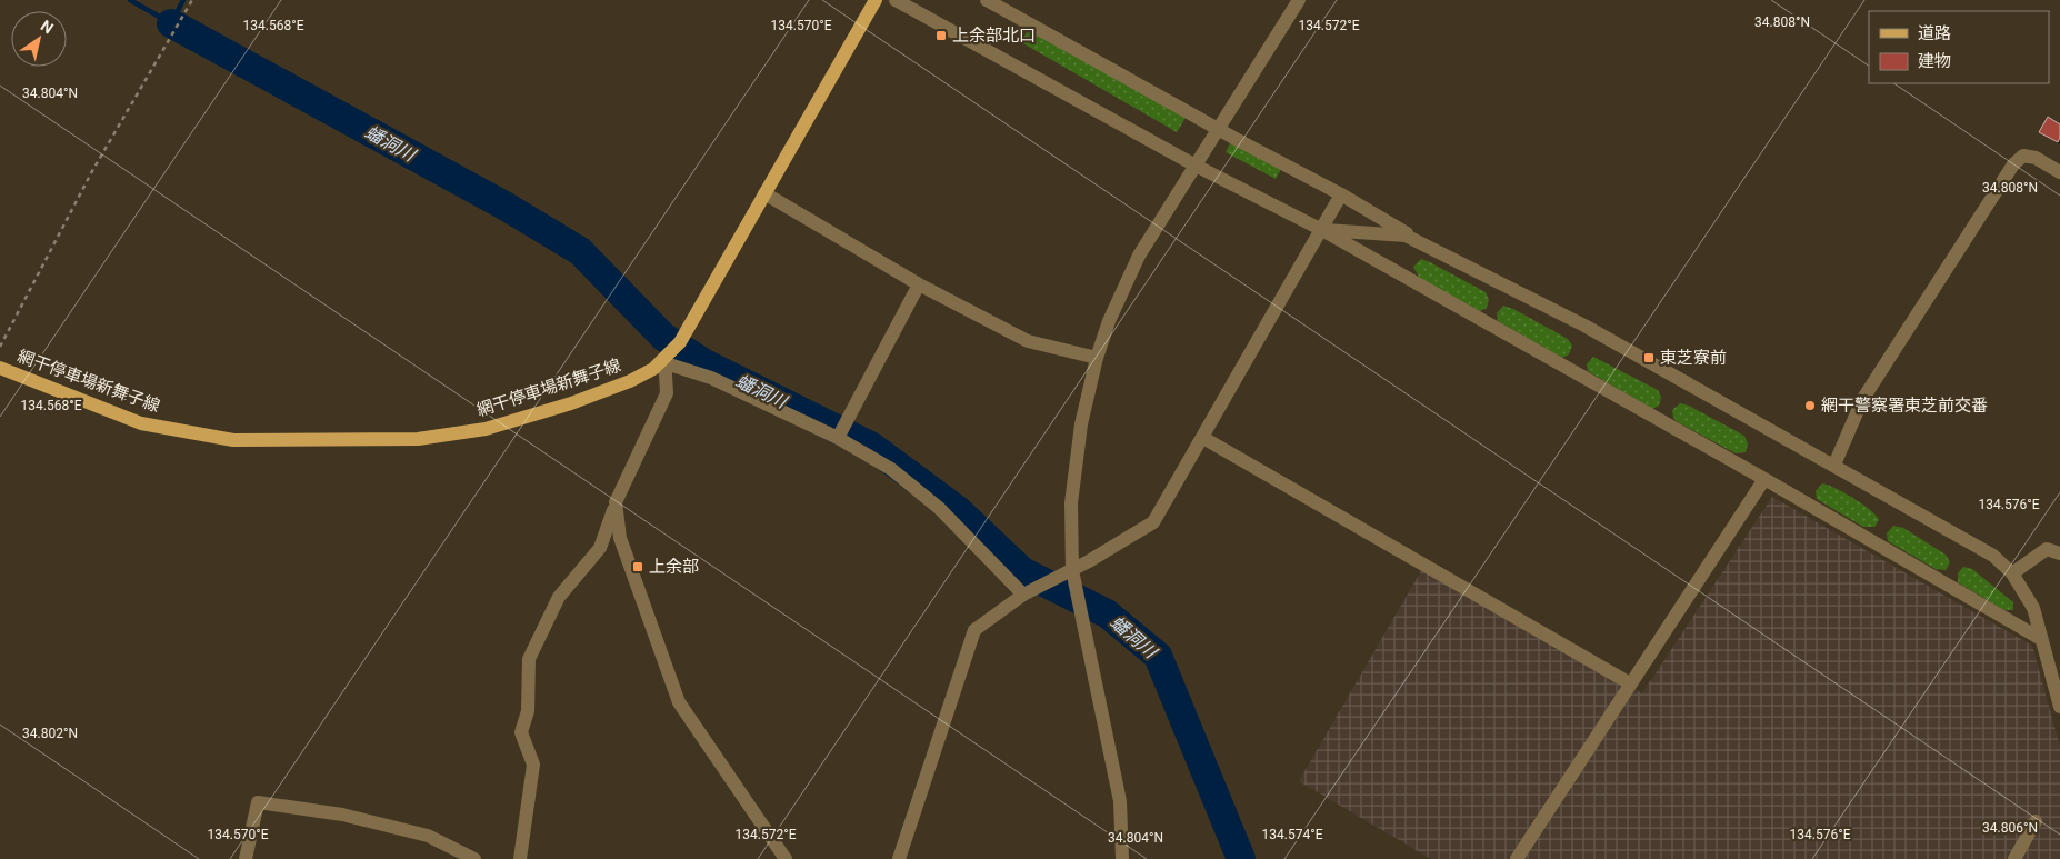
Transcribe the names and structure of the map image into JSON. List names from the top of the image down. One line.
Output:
{"streets":{"main road":["網干停車場新舞子線"]},"water":["蟠洞川"],"places":{"transit":["上余部北口","東芝寮前","上余部"],"other":["網干警察署東芝前交番"]},"legend":["道路","建物"],"north":"top right","coordinates":["34.808°N","134.568°E","134.570°E","134.572°E","34.804°N","134.576°E","34.802°N","34.806°N","134.574°E"]}
